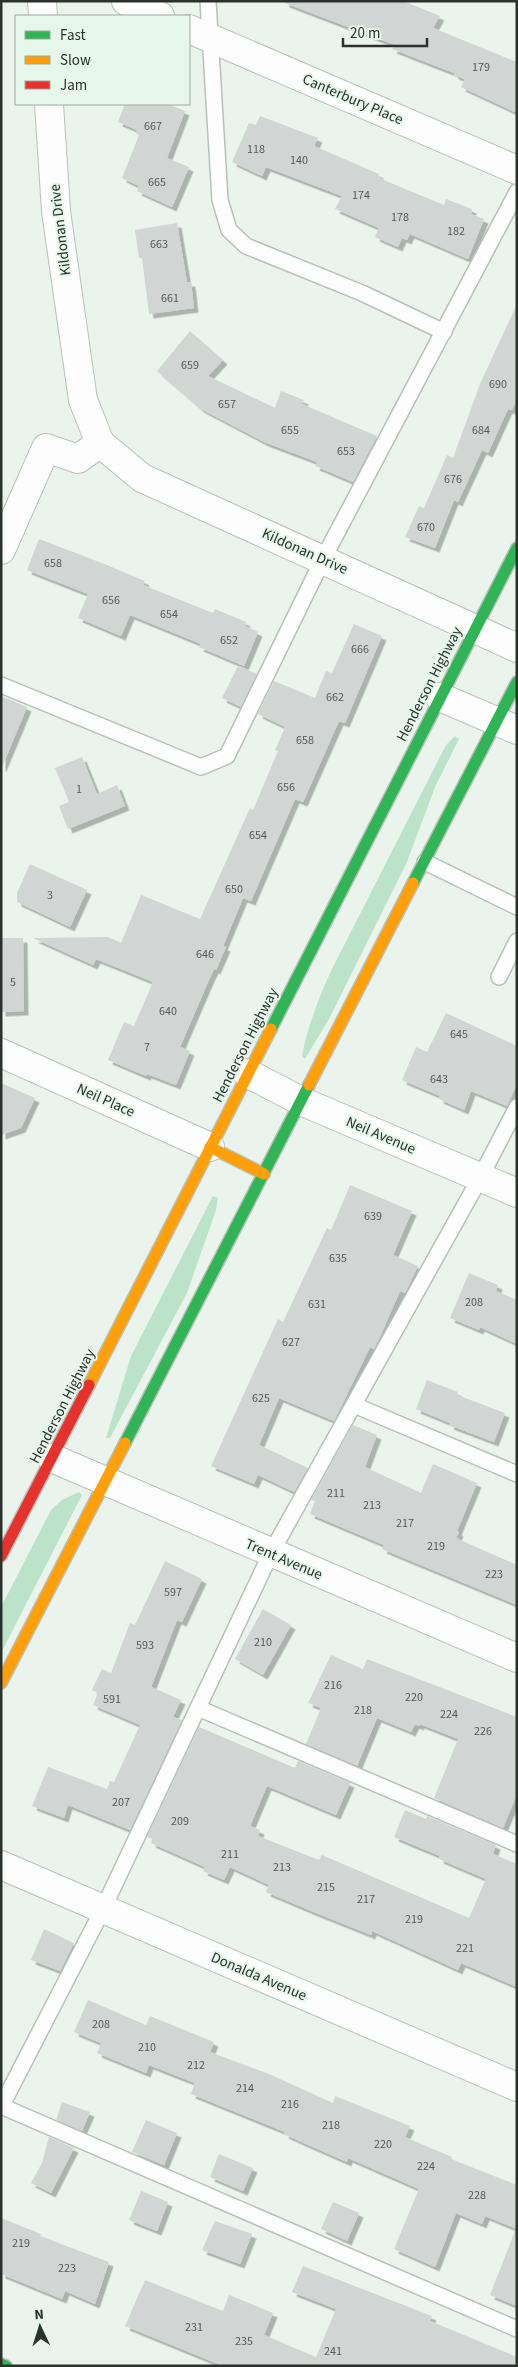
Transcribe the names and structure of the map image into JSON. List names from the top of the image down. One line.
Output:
{"streets":{"main road":["Henderson Highway"],"street":["Canterbury Place","Kildonan Drive","Neil Place","Neil Avenue","Trent Avenue","Donalda Avenue"]},"crossings":[["Kildonan Drive","Henderson Highway"],["Henderson Highway","Neil Place"],["Henderson Highway","Neil Avenue"],["Henderson Highway","Trent Avenue"]],"house_numbers":["179","667","118","140","665","174","178","182","663","661","659","690","657","655","684","653","676","670","658","656","654","652","666","662","658","656","1","654","650","3","646","5","640","645","7","643","639","635","208","631","627","625","211","213","217","219","223","597","210","593","216","220","591","218","224","226","207","209","211","213","215","217","219","221","208","210","212","214","216","218","220","224","228","219","223","231","235","241"],"legend":["Fast","Slow","Jam"],"scale_bar":"20 m","north":"top"}
